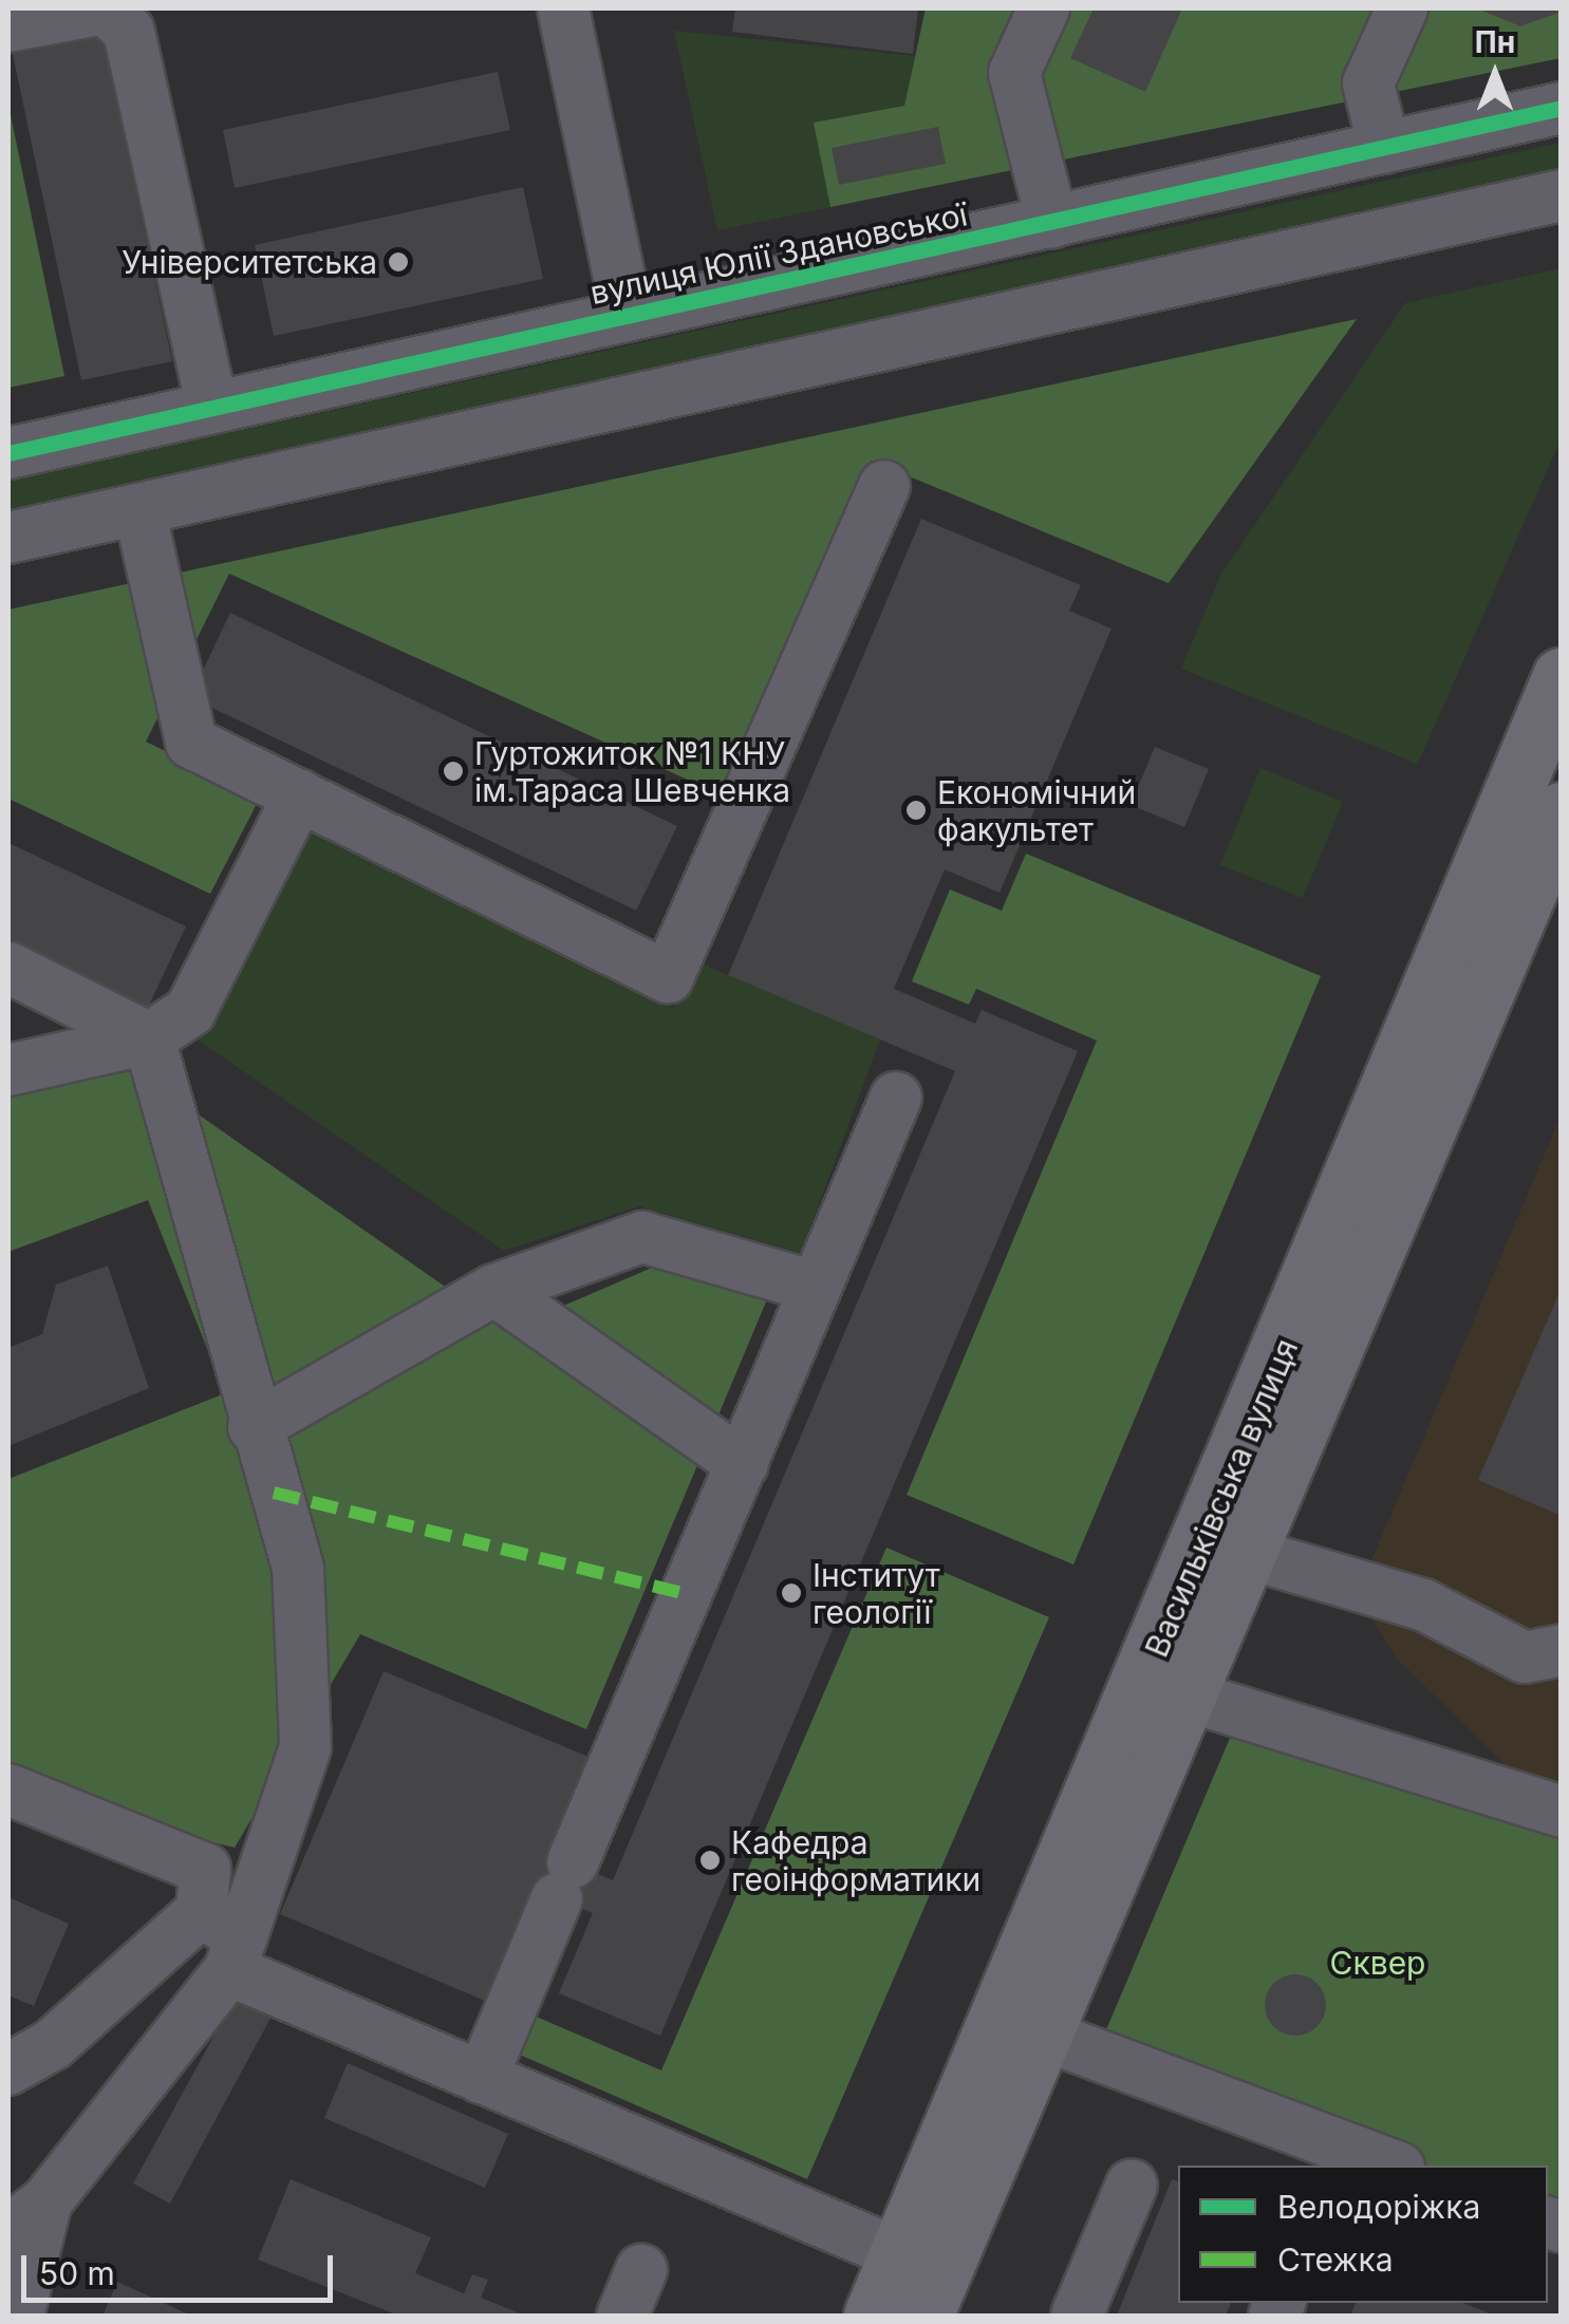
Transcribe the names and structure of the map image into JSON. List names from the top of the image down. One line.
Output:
{"streets":{"main road":["Васильківська вулиця"],"street":["вулиця Юлії Здановської"]},"parks":["Сквер"],"places":["Університетська","Гуртожиток №1 КНУ ім.Тараса Шевченка","Економічний факультет","Інститут геології","Кафедра геоінформатики"],"legend":["Велодоріжка","Стежка"],"scale_bar":"50 m","north":"top"}
